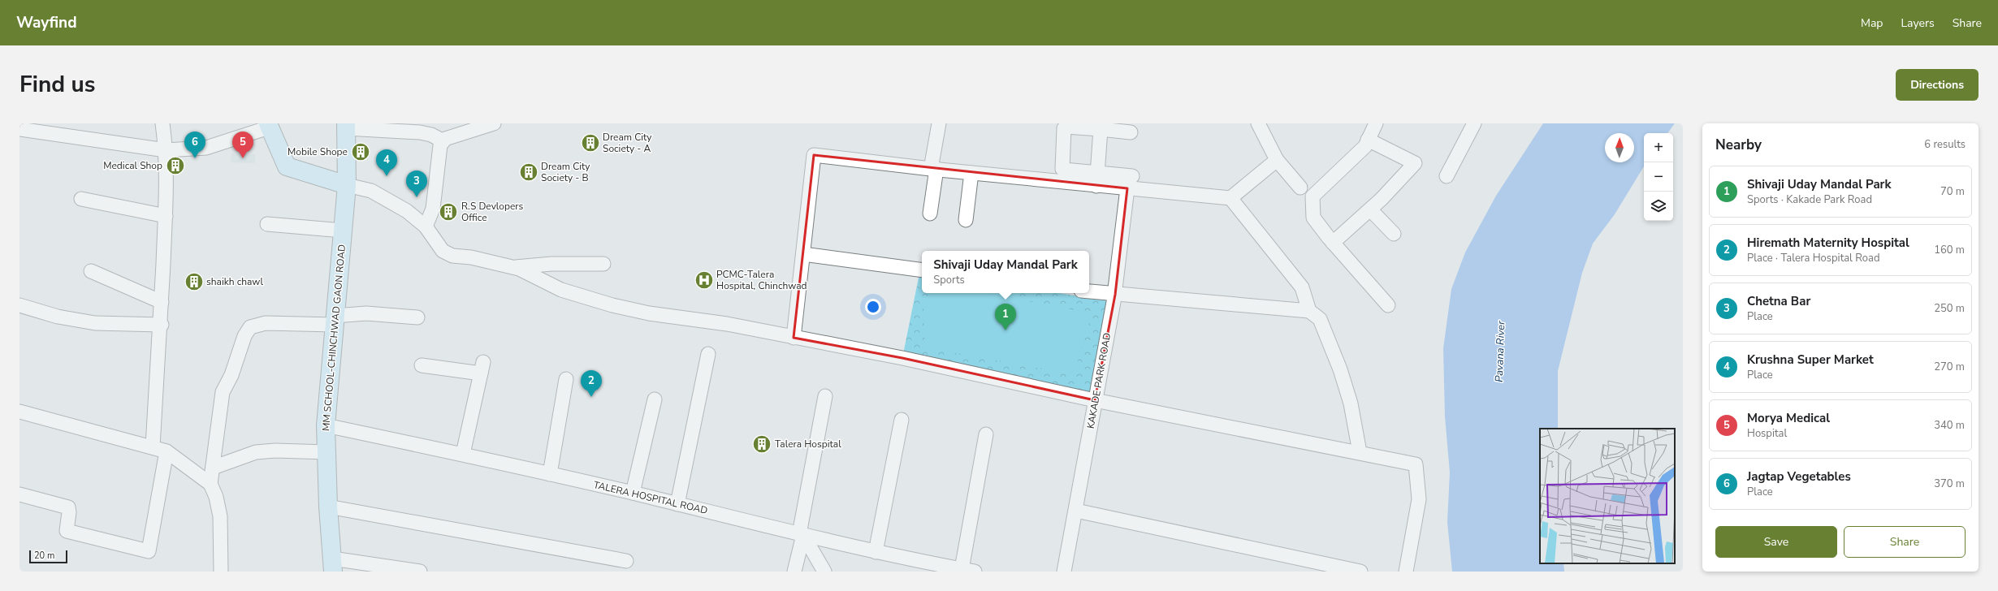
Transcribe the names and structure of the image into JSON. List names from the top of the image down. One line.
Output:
{"streets":{"main road":["MM SCHOOL-CHINCHWAD GAON ROAD"],"street":["KAKADE PARK ROAD","TALERA HOSPITAL ROAD"]},"crossings":[["MM SCHOOL-CHINCHWAD GAON ROAD","TALERA HOSPITAL ROAD"]],"water":["Pavana River"],"places":{"building":["Dream City Society - A","Mobile Shope","Medical Shop","Dream City Society - B","R.S Devlopers Office","shaikh chawl","Talera Hospital"],"hospital":["PCMC-Talera Hospital, Chinchwad"]},"scale_bar":"20 m","north":"top","page":{"header":"Wayfind","nav":["Map","Layers","Share"],"title":"Find us","buttons":["Directions",["Save","Share"]],"heading":["Nearby","6 results"],"pins":["5","6","4","3","1","2"],"map_buttons":["+","−"],"list":[{"mark":"1","name":"Shivaji Uday Mandal Park","note":"Sports · Kakade Park Road","value":"70 m"},{"mark":"2","name":"Hiremath Maternity Hospital","note":"Place · Talera Hospital Road","value":"160 m"},{"mark":"3","name":"Chetna Bar","note":"Place","value":"250 m"},{"mark":"4","name":"Krushna Super Market","note":"Place","value":"270 m"},{"mark":"5","name":"Morya Medical","note":"Hospital","value":"340 m"},{"mark":"6","name":"Jagtap Vegetables","note":"Place","value":"370 m"}],"popup":["Shivaji Uday Mandal Park","Sports"],"scale":"20 m"}}
